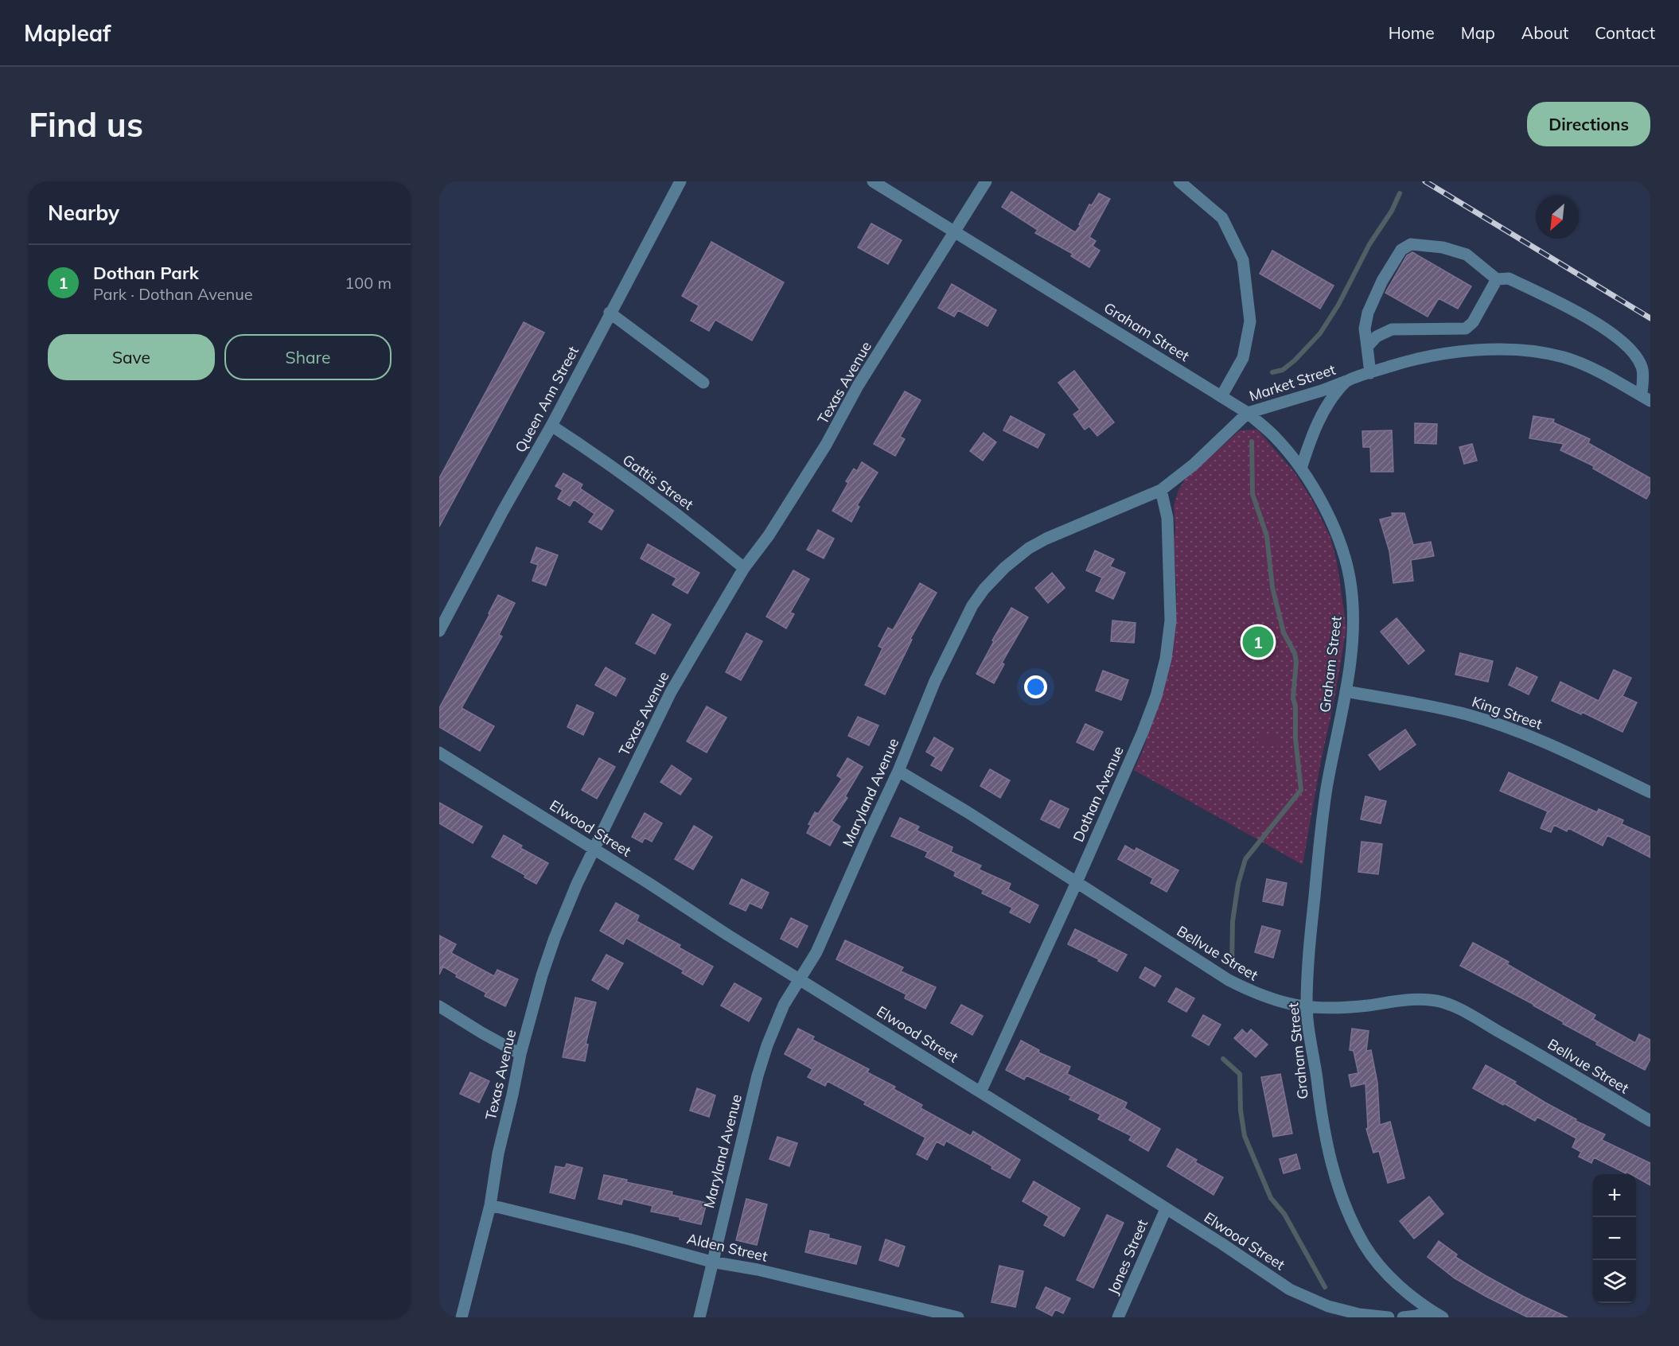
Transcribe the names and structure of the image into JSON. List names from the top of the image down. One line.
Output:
{"streets":{"street":["Graham Street","Texas Avenue","Market Street","Queen Ann Street","Gattis Street","King Street","Maryland Avenue","Dothan Avenue","Elwood Street","Bellvue Street","Alden Street","Jones Street"]},"crossings":[["Graham Street","Texas Avenue"],["Graham Street","Market Street"],["Graham Street","King Street"],["Graham Street","Maryland Avenue"],["Graham Street","Bellvue Street"],["Texas Avenue","Gattis Street"],["Texas Avenue","Elwood Street"],["Texas Avenue","Alden Street"],["Market Street","Maryland Avenue"],["Queen Ann Street","Gattis Street"],["Maryland Avenue","Dothan Avenue"],["Maryland Avenue","Elwood Street"],["Maryland Avenue","Bellvue Street"],["Maryland Avenue","Alden Street"],["Dothan Avenue","Elwood Street"],["Dothan Avenue","Bellvue Street"],["Elwood Street","Jones Street"]],"north":"bottom left","page":{"header":"Mapleaf","nav":["Home","Map","About","Contact"],"buttons":["Directions",["Save","Share"]],"title":"Find us","heading":"Nearby","list":[{"mark":"1","name":"Dothan Park","note":"Park · Dothan Avenue","value":"100 m"}],"pins":"1","map_buttons":["+","−"]}}
